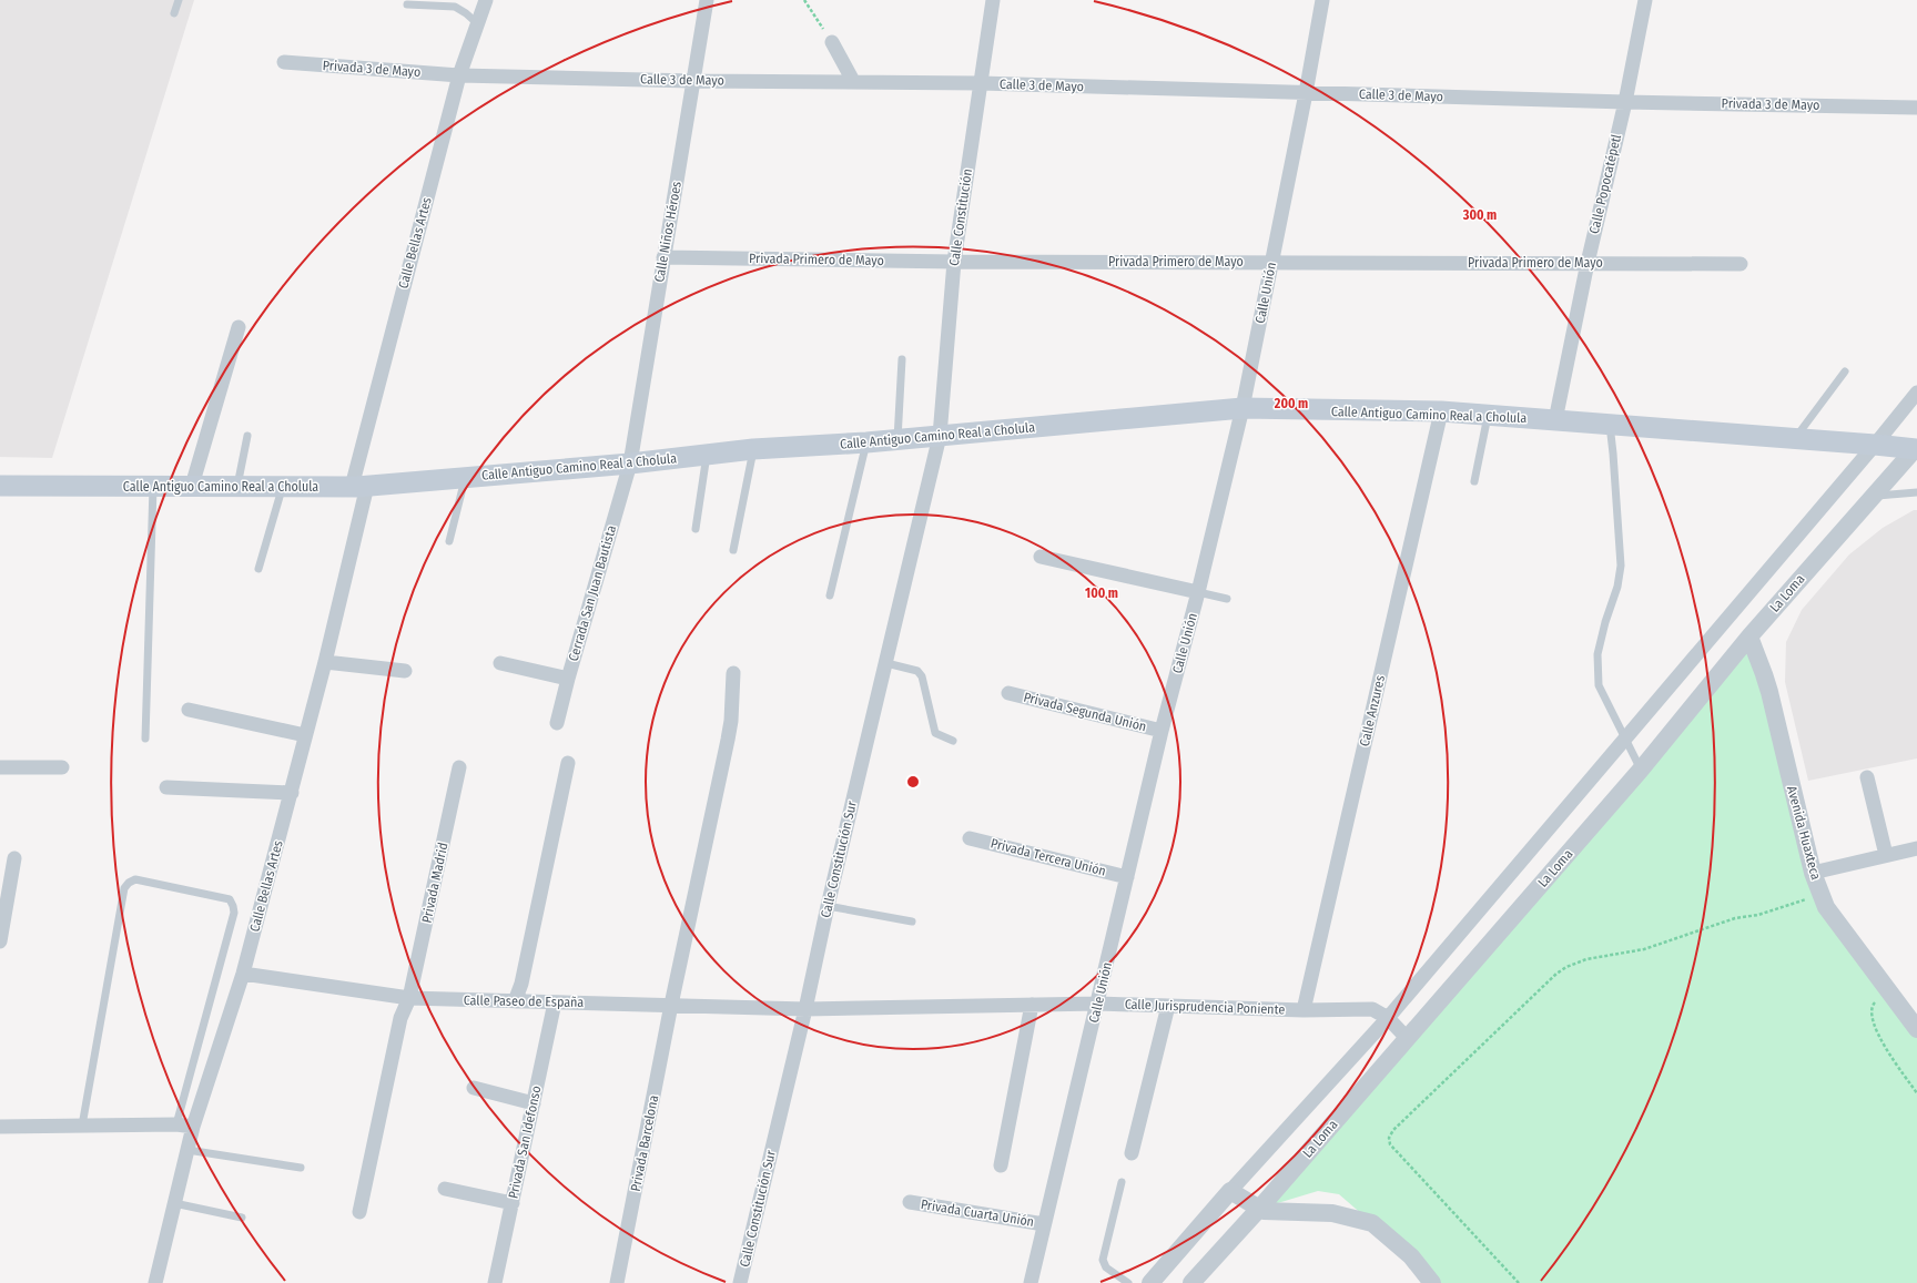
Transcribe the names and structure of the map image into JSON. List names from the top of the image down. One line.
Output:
{"streets":{"main road":["Calle Antiguo Camino Real a Cholula"],"street":["Privada 3 de Mayo","Calle 3 de Mayo","Calle Popocatépetl","Calle Constitución","Calle Niños Héroes","Calle Bellas Artes","Privada Primero de Mayo","Calle Unión","Cerrada San Juan Bautista","La Loma","Calle Anzures","Privada Segunda Unión","Avenida Huaxteca","Privada Tercera Unión","Calle Constitución Sur","Privada Madrid","Calle Paseo de España","Calle Jurisprudencia Poniente","Privada San Idefonso","Privada Barcelona","Privada Cuarta Unión"]},"crossings":[["Privada 3 de Mayo","Calle 3 de Mayo"],["Privada 3 de Mayo","Calle Popocatépetl"],["Privada 3 de Mayo","Calle Bellas Artes"],["Calle 3 de Mayo","Calle Popocatépetl"],["Calle 3 de Mayo","Calle Constitución"],["Calle 3 de Mayo","Calle Niños Héroes"],["Calle 3 de Mayo","Calle Bellas Artes"],["Calle 3 de Mayo","Calle Unión"],["Calle Popocatépetl","Privada Primero de Mayo"],["Calle Popocatépetl","Calle Antiguo Camino Real a Cholula"],["Calle Constitución","Privada Primero de Mayo"],["Calle Constitución","Calle Antiguo Camino Real a Cholula"],["Calle Constitución","Calle Constitución Sur"],["Calle Niños Héroes","Privada Primero de Mayo"],["Calle Niños Héroes","Calle Antiguo Camino Real a Cholula"],["Calle Niños Héroes","Cerrada San Juan Bautista"],["Calle Bellas Artes","Calle Antiguo Camino Real a Cholula"],["Calle Bellas Artes","Calle Paseo de España"],["Privada Primero de Mayo","Calle Unión"],["Calle Unión","Calle Antiguo Camino Real a Cholula"],["Calle Unión","Privada Segunda Unión"],["Calle Unión","Privada Tercera Unión"],["Calle Unión","Calle Jurisprudencia Poniente"],["Calle Unión","Privada Cuarta Unión"],["Calle Antiguo Camino Real a Cholula","Cerrada San Juan Bautista"],["Calle Antiguo Camino Real a Cholula","La Loma"],["Calle Antiguo Camino Real a Cholula","Calle Anzures"],["Calle Antiguo Camino Real a Cholula","Calle Constitución Sur"],["La Loma","Avenida Huaxteca"],["La Loma","Calle Jurisprudencia Poniente"],["Calle Anzures","Calle Jurisprudencia Poniente"],["Calle Constitución Sur","Calle Paseo de España"],["Calle Constitución Sur","Calle Jurisprudencia Poniente"],["Privada Madrid","Calle Paseo de España"],["Calle Paseo de España","Calle Jurisprudencia Poniente"],["Calle Paseo de España","Privada San Idefonso"],["Calle Paseo de España","Privada Barcelona"]],"rings":["300 m","200 m","100 m"]}
